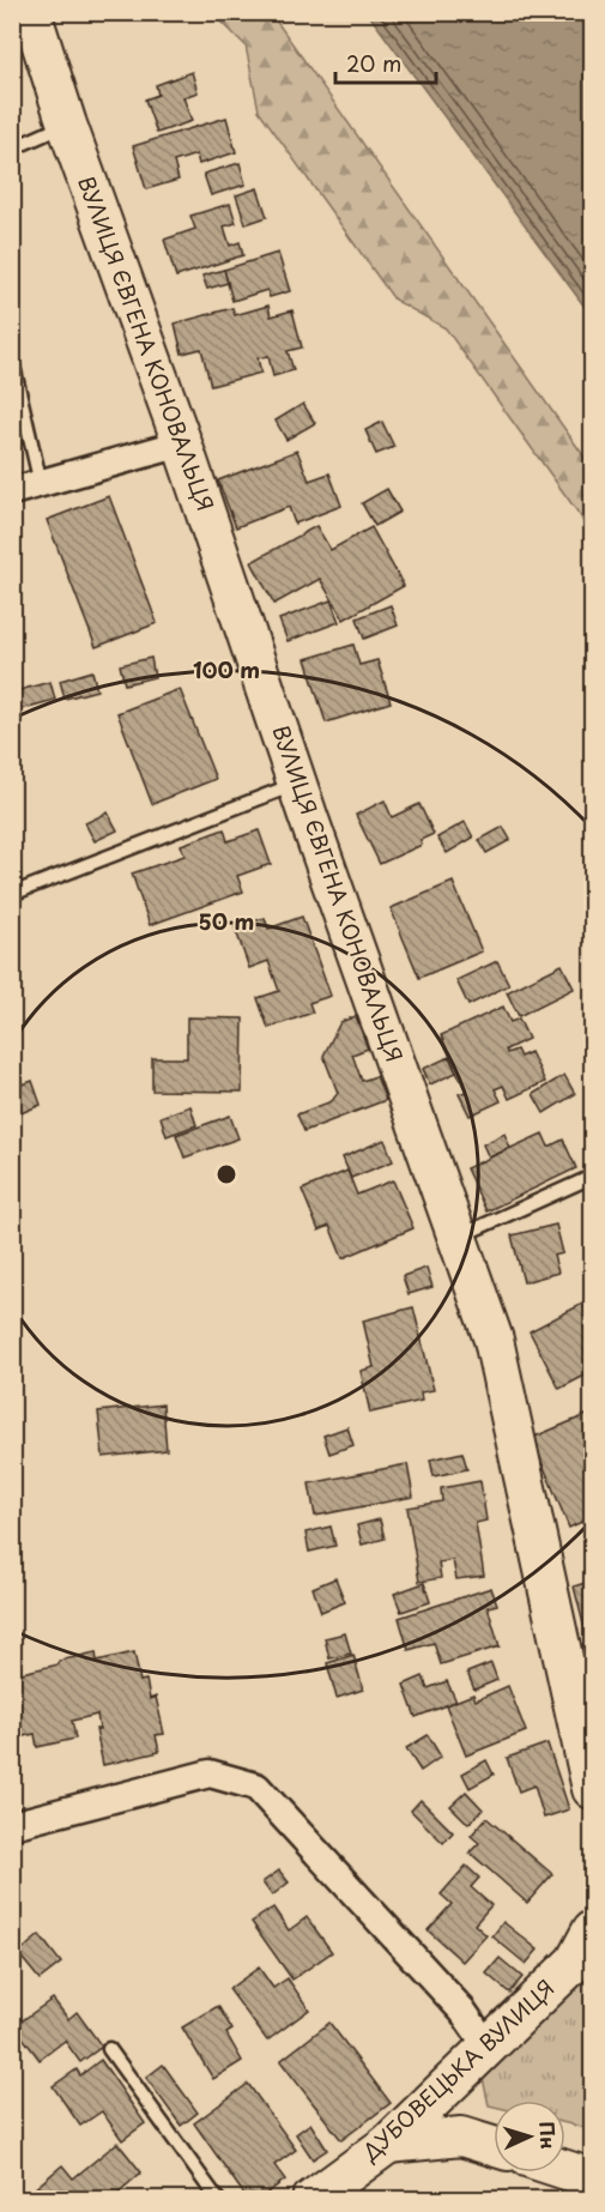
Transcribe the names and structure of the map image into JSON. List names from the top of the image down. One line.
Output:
{"streets":{"street":["ВУЛИЦЯ ЄВГЕНА КОНОВАЛЬЦЯ","ДУБОВЕЦЬКА ВУЛИЦЯ"]},"scale_bar":"20 m","north":"right","rings":["100 m","50 m"]}
